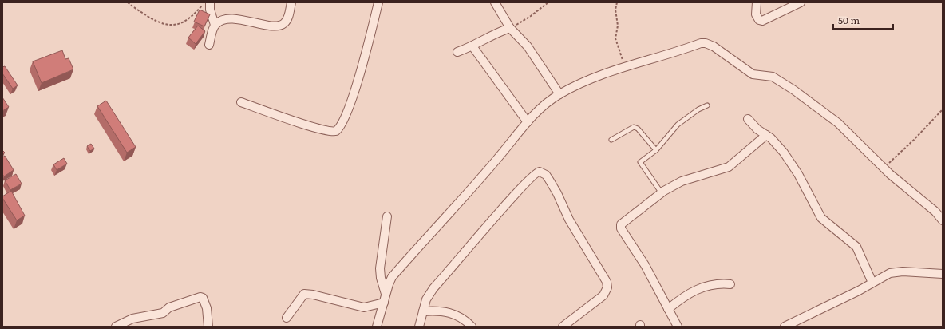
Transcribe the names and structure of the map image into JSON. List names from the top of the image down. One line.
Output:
{"scale_bar":"50 m"}
